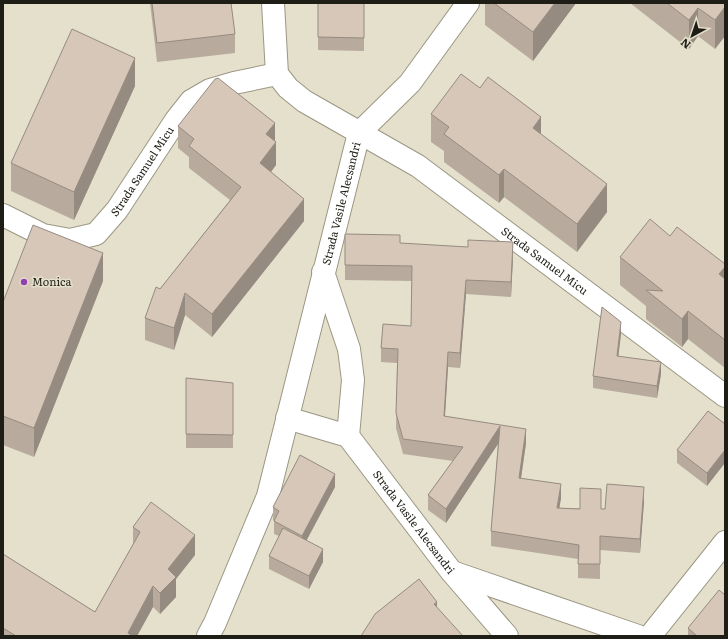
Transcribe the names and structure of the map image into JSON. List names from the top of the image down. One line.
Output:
{"streets":{"street":["Strada Samuel Micu","Strada Vasile Alecsandri"]},"crossings":[["Strada Samuel Micu","Strada Vasile Alecsandri"]],"places":["Monica"],"north":"bottom left"}
